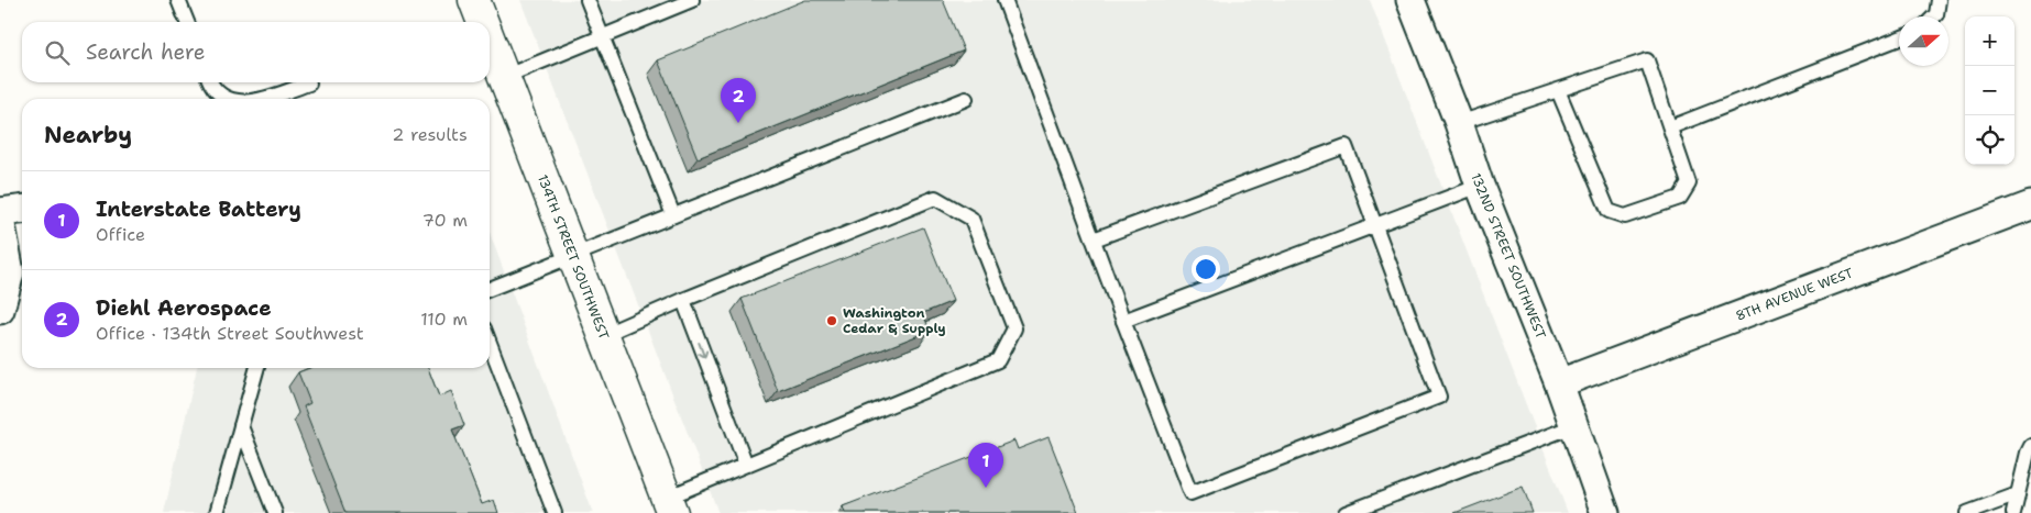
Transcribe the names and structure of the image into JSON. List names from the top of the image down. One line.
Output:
{"streets":{"street":["132ND STREET SOUTHWEST","134TH STREET SOUTHWEST","8TH AVENUE WEST"]},"crossings":[["132ND STREET SOUTHWEST","8TH AVENUE WEST"]],"places":["Washington Cedar & Supply"],"north":"right","page":{"map_buttons":["+","−"],"search":"Search here","pins":["2","1"],"heading":["Nearby","2 results"],"list":[{"mark":"1","name":"Interstate Battery","note":"Office","value":"70 m"},{"mark":"2","name":"Diehl Aerospace","note":"Office · 134th Street Southwest","value":"110 m"}]}}
